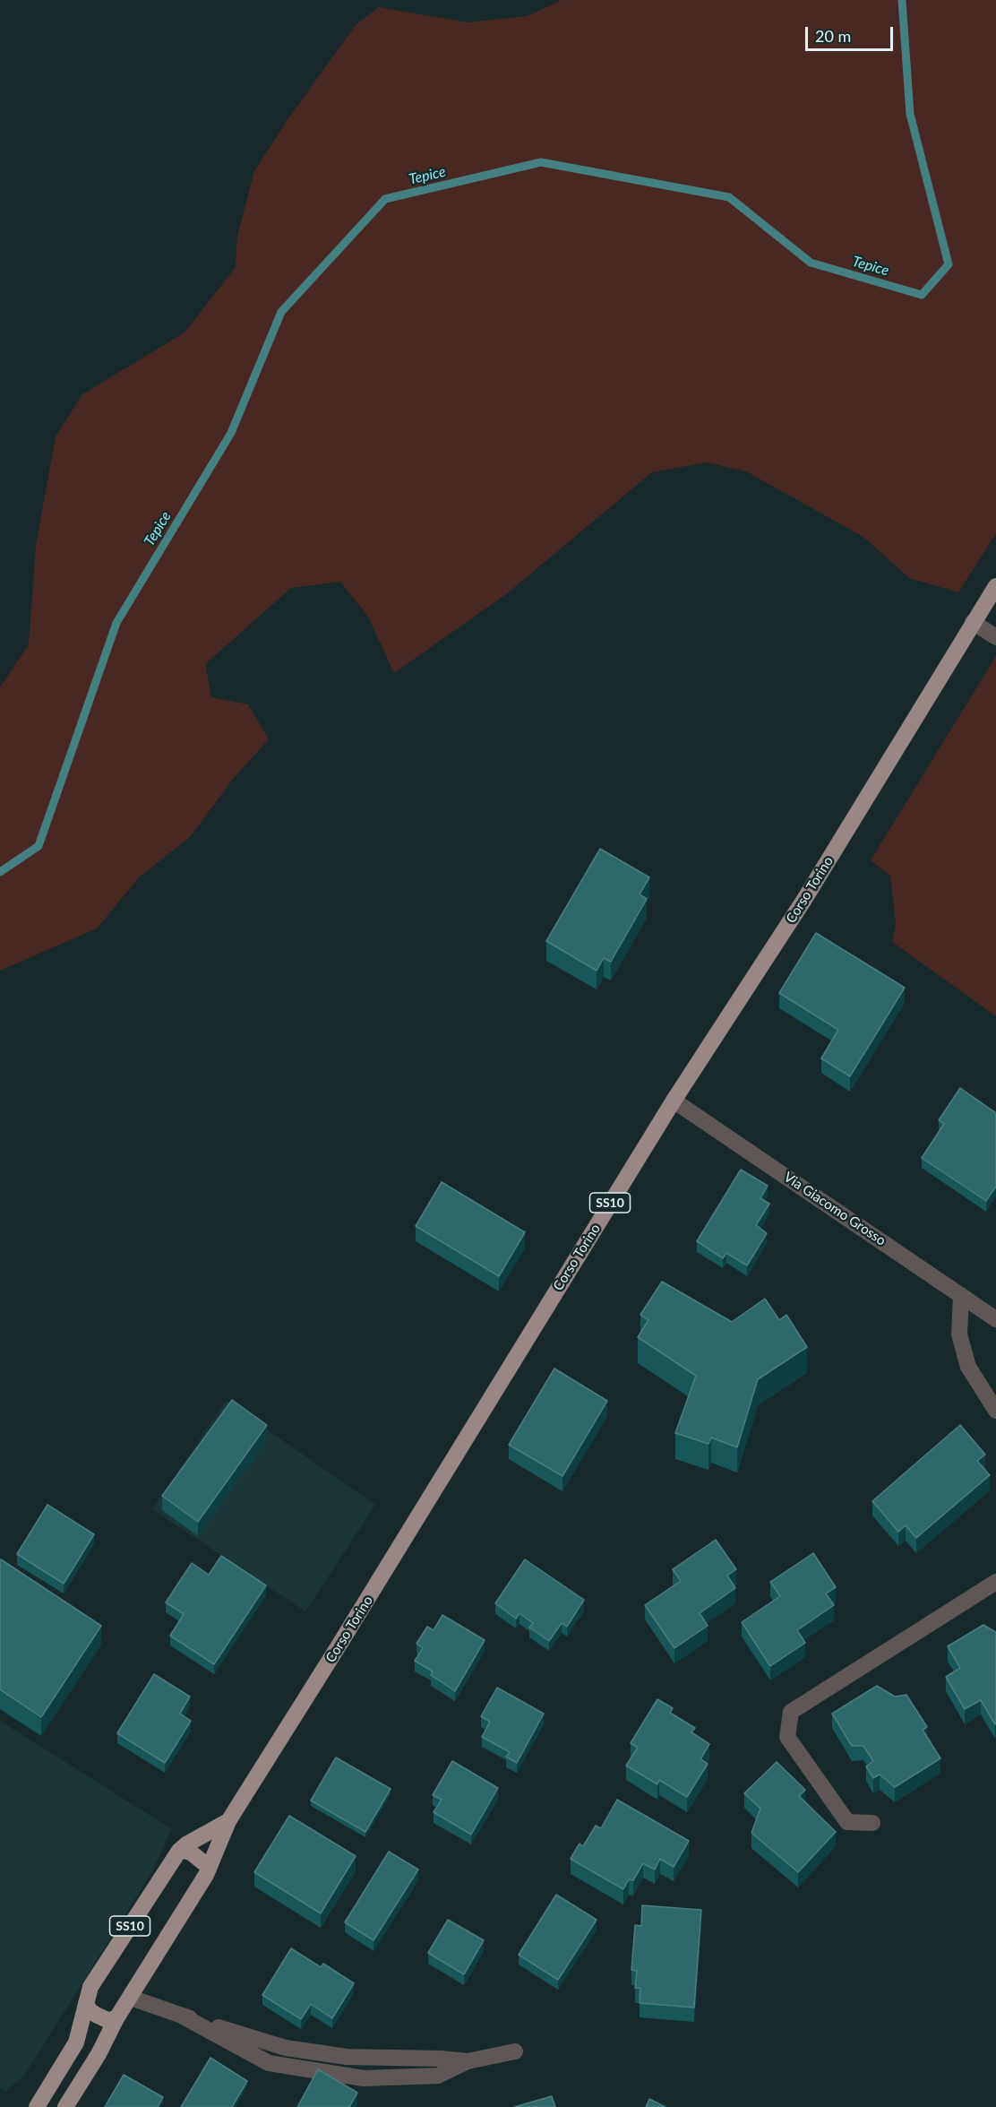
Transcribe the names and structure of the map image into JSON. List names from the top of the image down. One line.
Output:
{"streets":{"main road":["Corso Torino","SS10"],"street":["Via Giacomo Grosso"]},"crossings":[["Corso Torino","Via Giacomo Grosso"]],"water":["Tepice"],"scale_bar":"20 m"}
